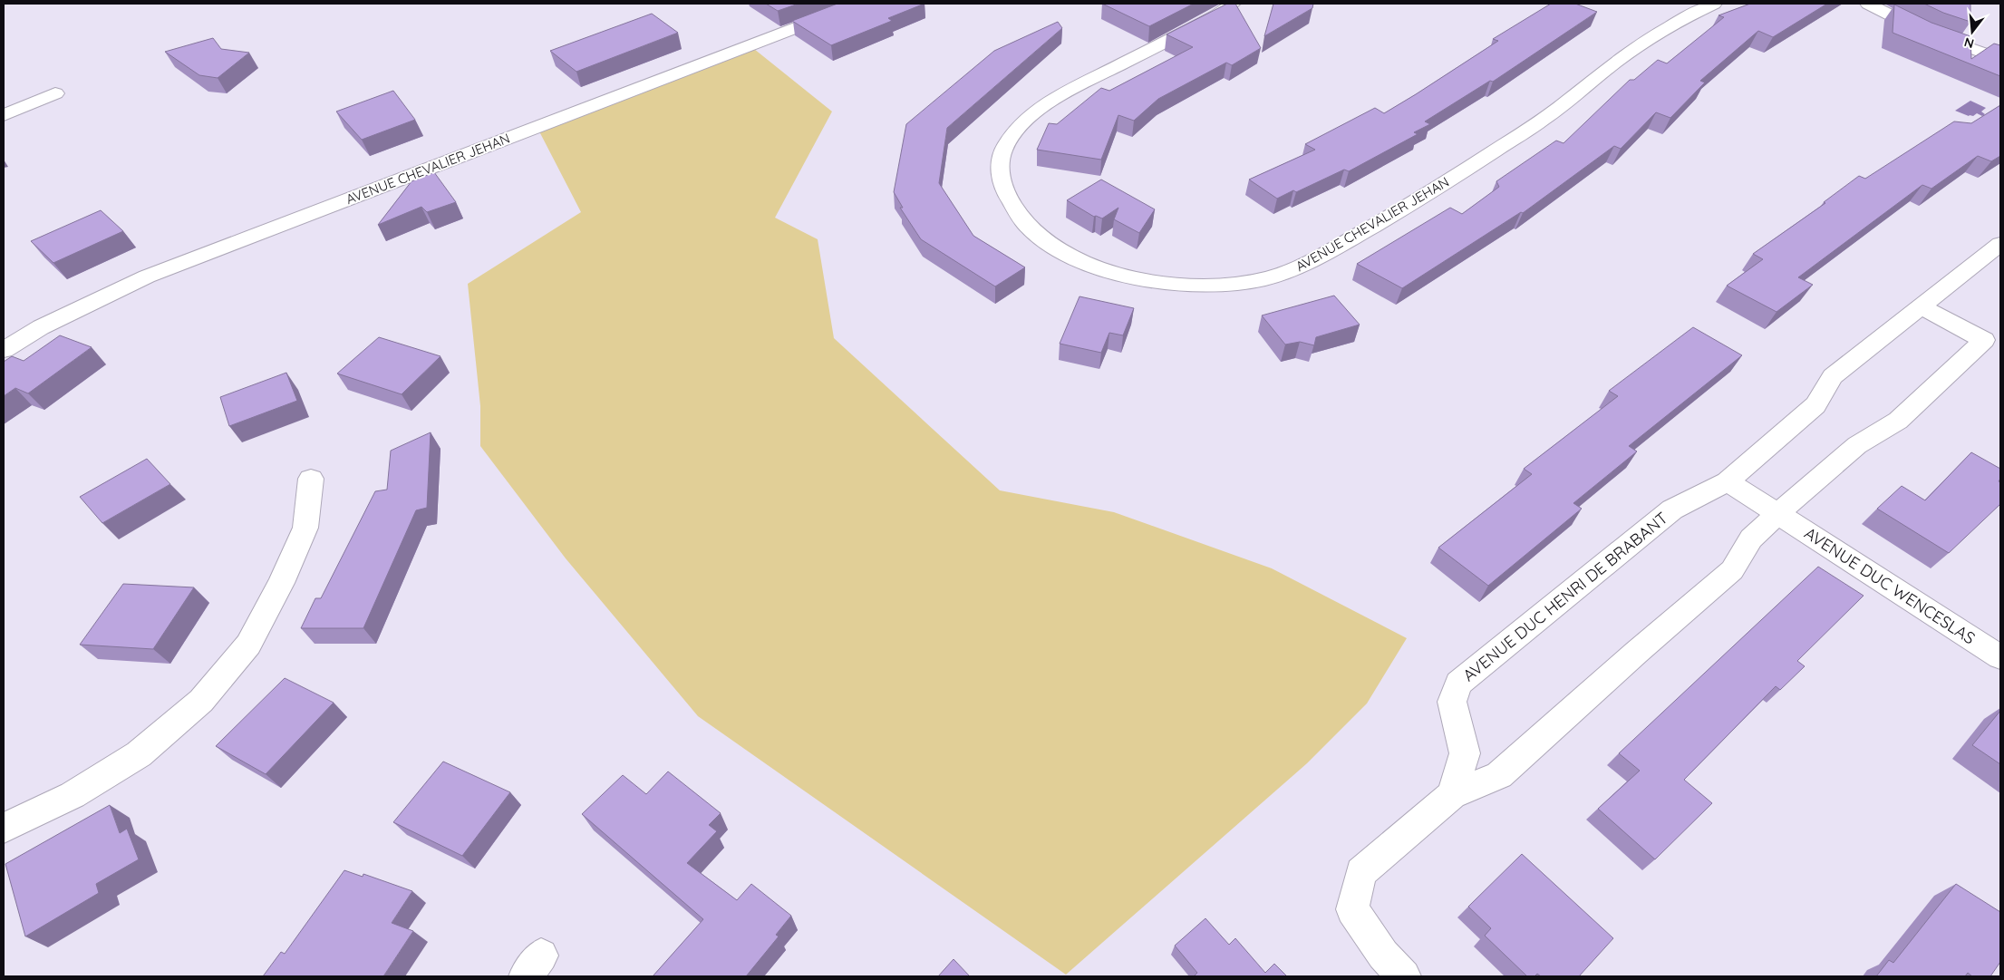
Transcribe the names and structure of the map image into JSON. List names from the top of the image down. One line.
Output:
{"streets":{"street":["AVENUE CHEVALIER JEHAN","AVENUE DUC WENCESLAS","AVENUE DUC HENRI DE BRABANT"]},"north":"bottom"}
